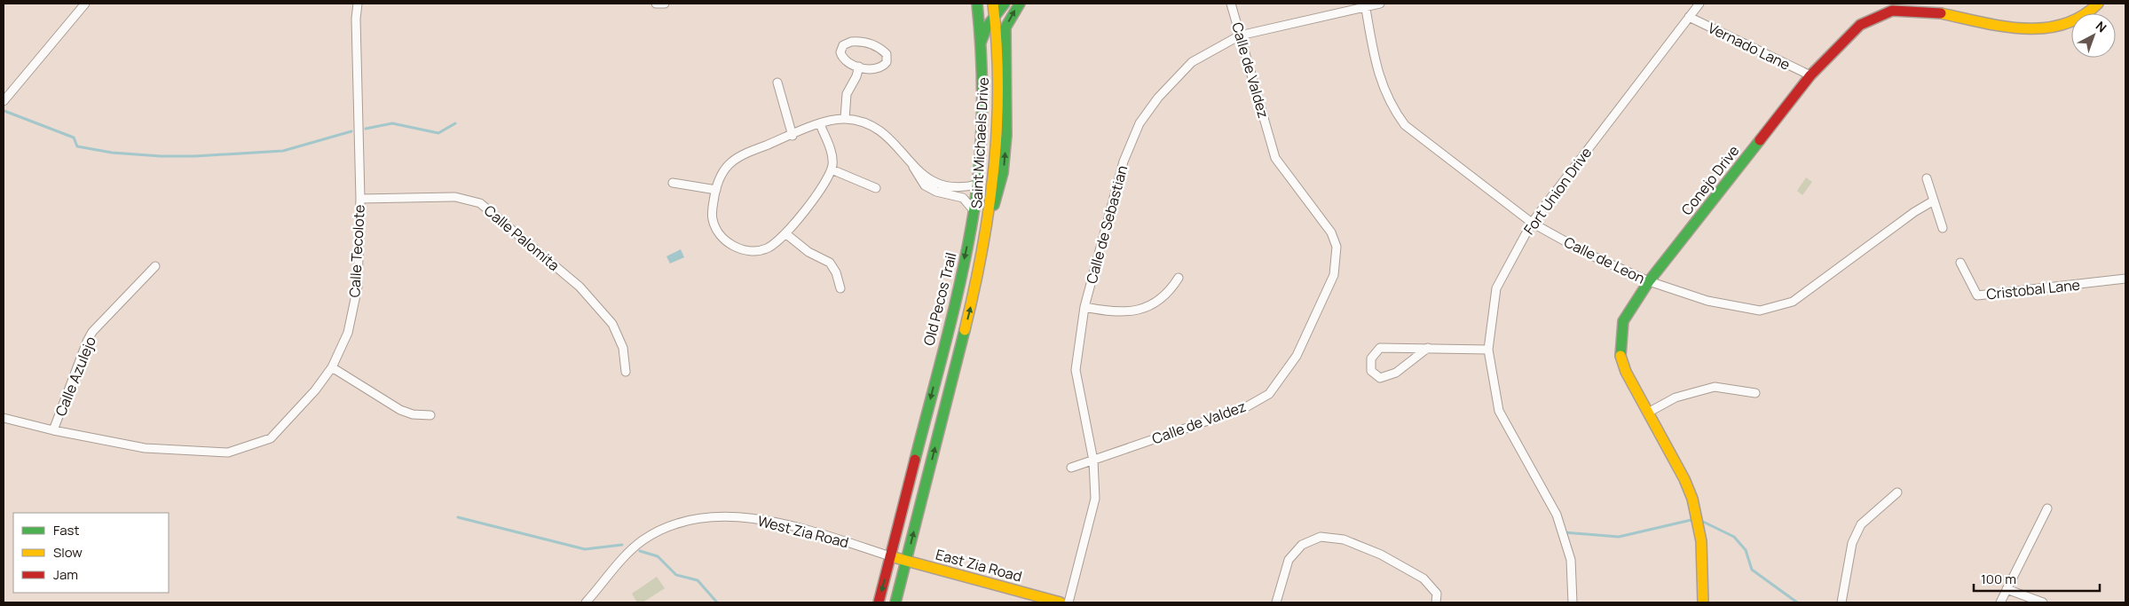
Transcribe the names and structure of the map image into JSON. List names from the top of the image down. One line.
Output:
{"streets":{"main road":["Saint Michaels Drive","Conejo Drive","Old Pecos Trail","East Zia Road"],"street":["Vernado Lane","Calle de Valdez","Fort Union Drive","Calle de Sebastian","Calle Palomita","Calle Tecolote","Calle de Leon","Cristobal Lane","Calle Azulejo","West Zia Road"]},"crossings":[["Vernado Lane","Conejo Drive"],["Vernado Lane","Fort Union Drive"],["Calle de Valdez","Calle de Sebastian"],["Saint Michaels Drive","Old Pecos Trail"],["Conejo Drive","Calle de Leon"],["Fort Union Drive","Calle de Leon"],["Calle de Sebastian","Calle de Leon"],["Calle Palomita","Calle Tecolote"],["Calle Tecolote","Calle Azulejo"],["Old Pecos Trail","West Zia Road"],["Old Pecos Trail","East Zia Road"],["West Zia Road","East Zia Road"]],"legend":["Fast","Slow","Jam"],"scale_bar":"100 m","north":"top right"}
